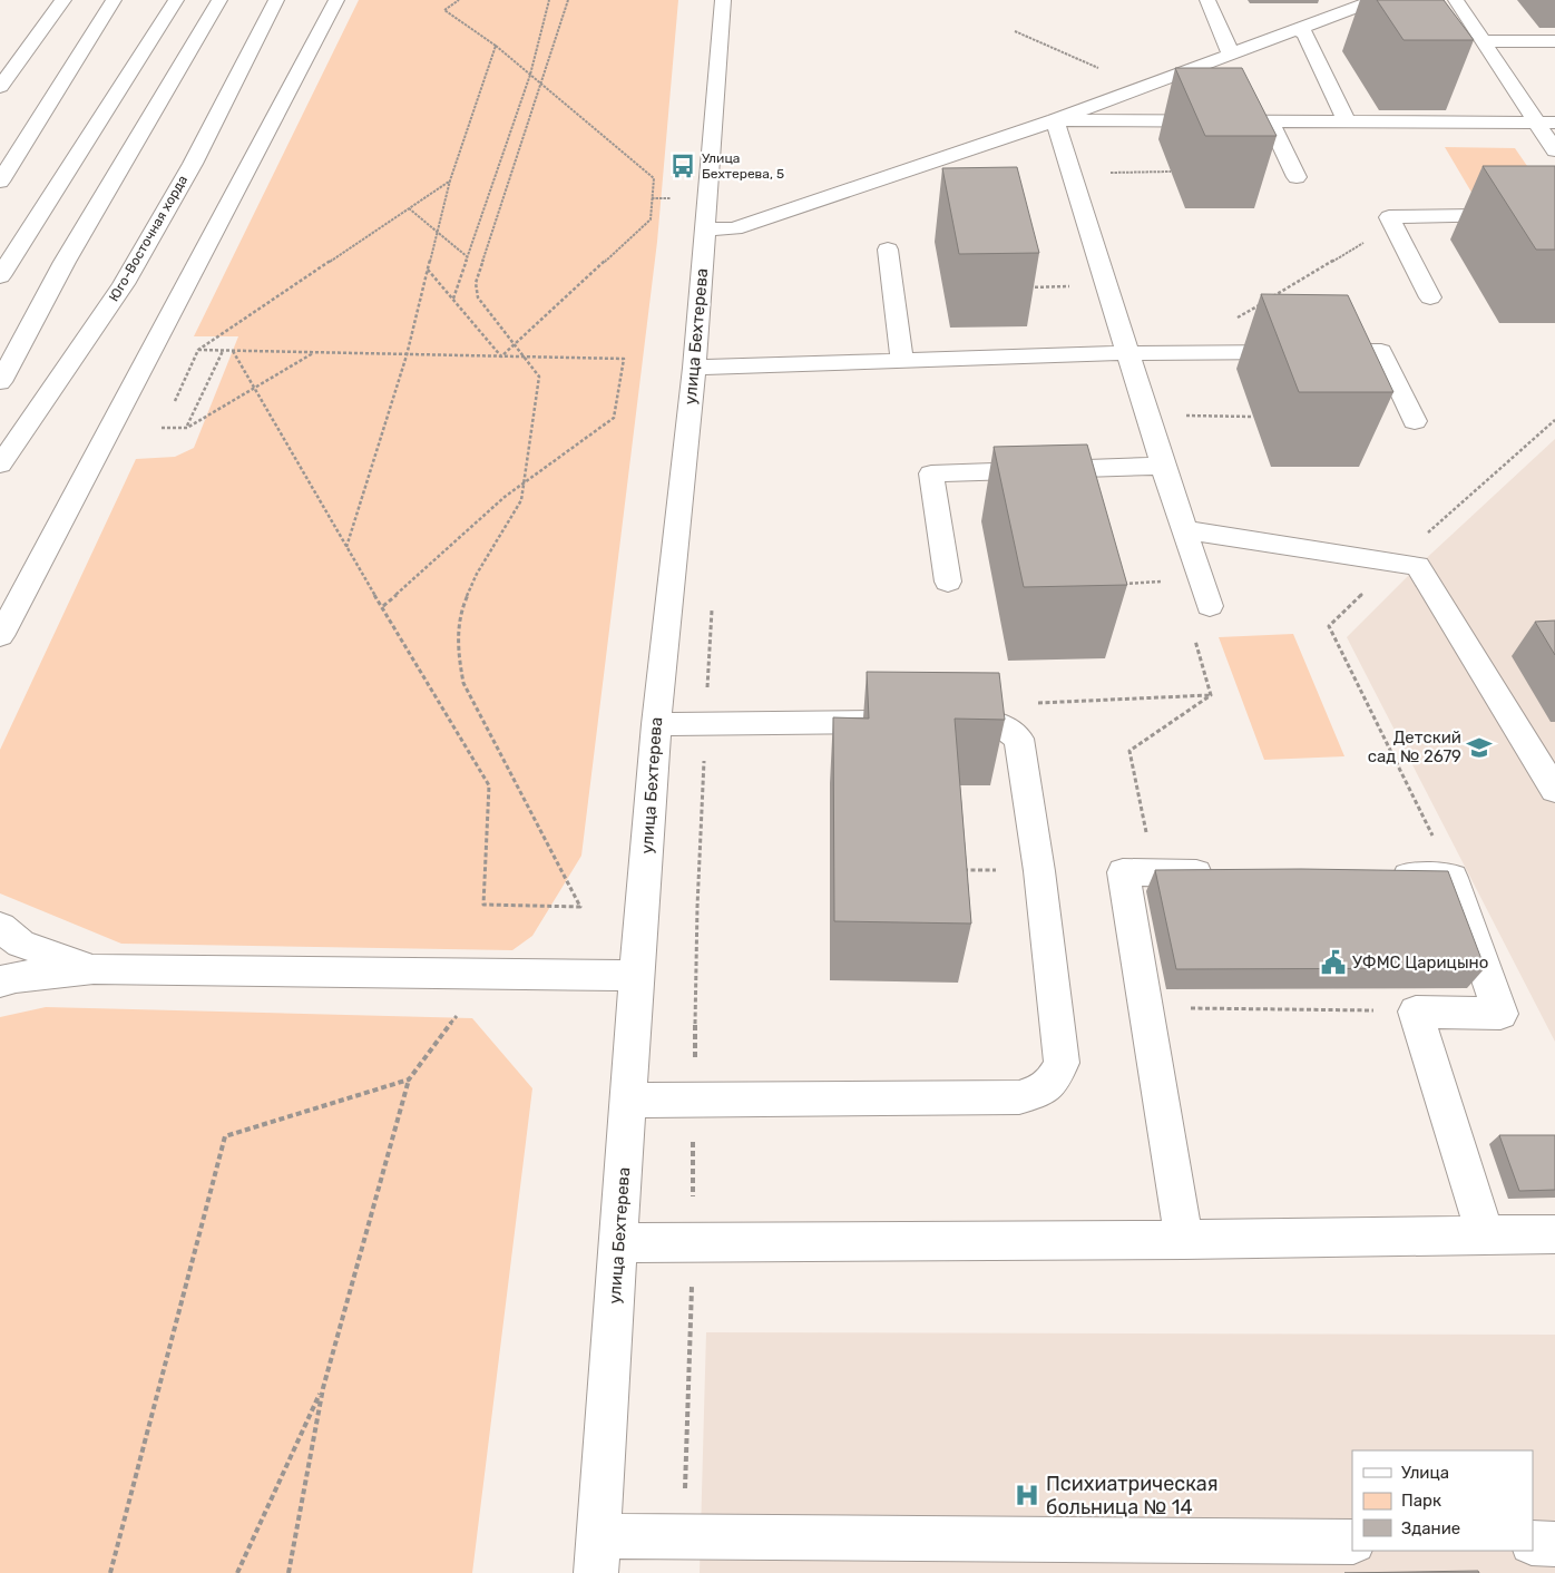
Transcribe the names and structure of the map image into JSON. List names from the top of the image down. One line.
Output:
{"streets":{"street":["Юго-Восточная хорда","улица Бехтерева"]},"places":{"bus stop":["Улица Бехтерева, 5"],"school or university":["Детский сад № 2679"],"public building":["УФМС Царицыно"],"hospital":["Психиатрическая больница № 14"]},"legend":["Улица","Парк","Здание"]}
